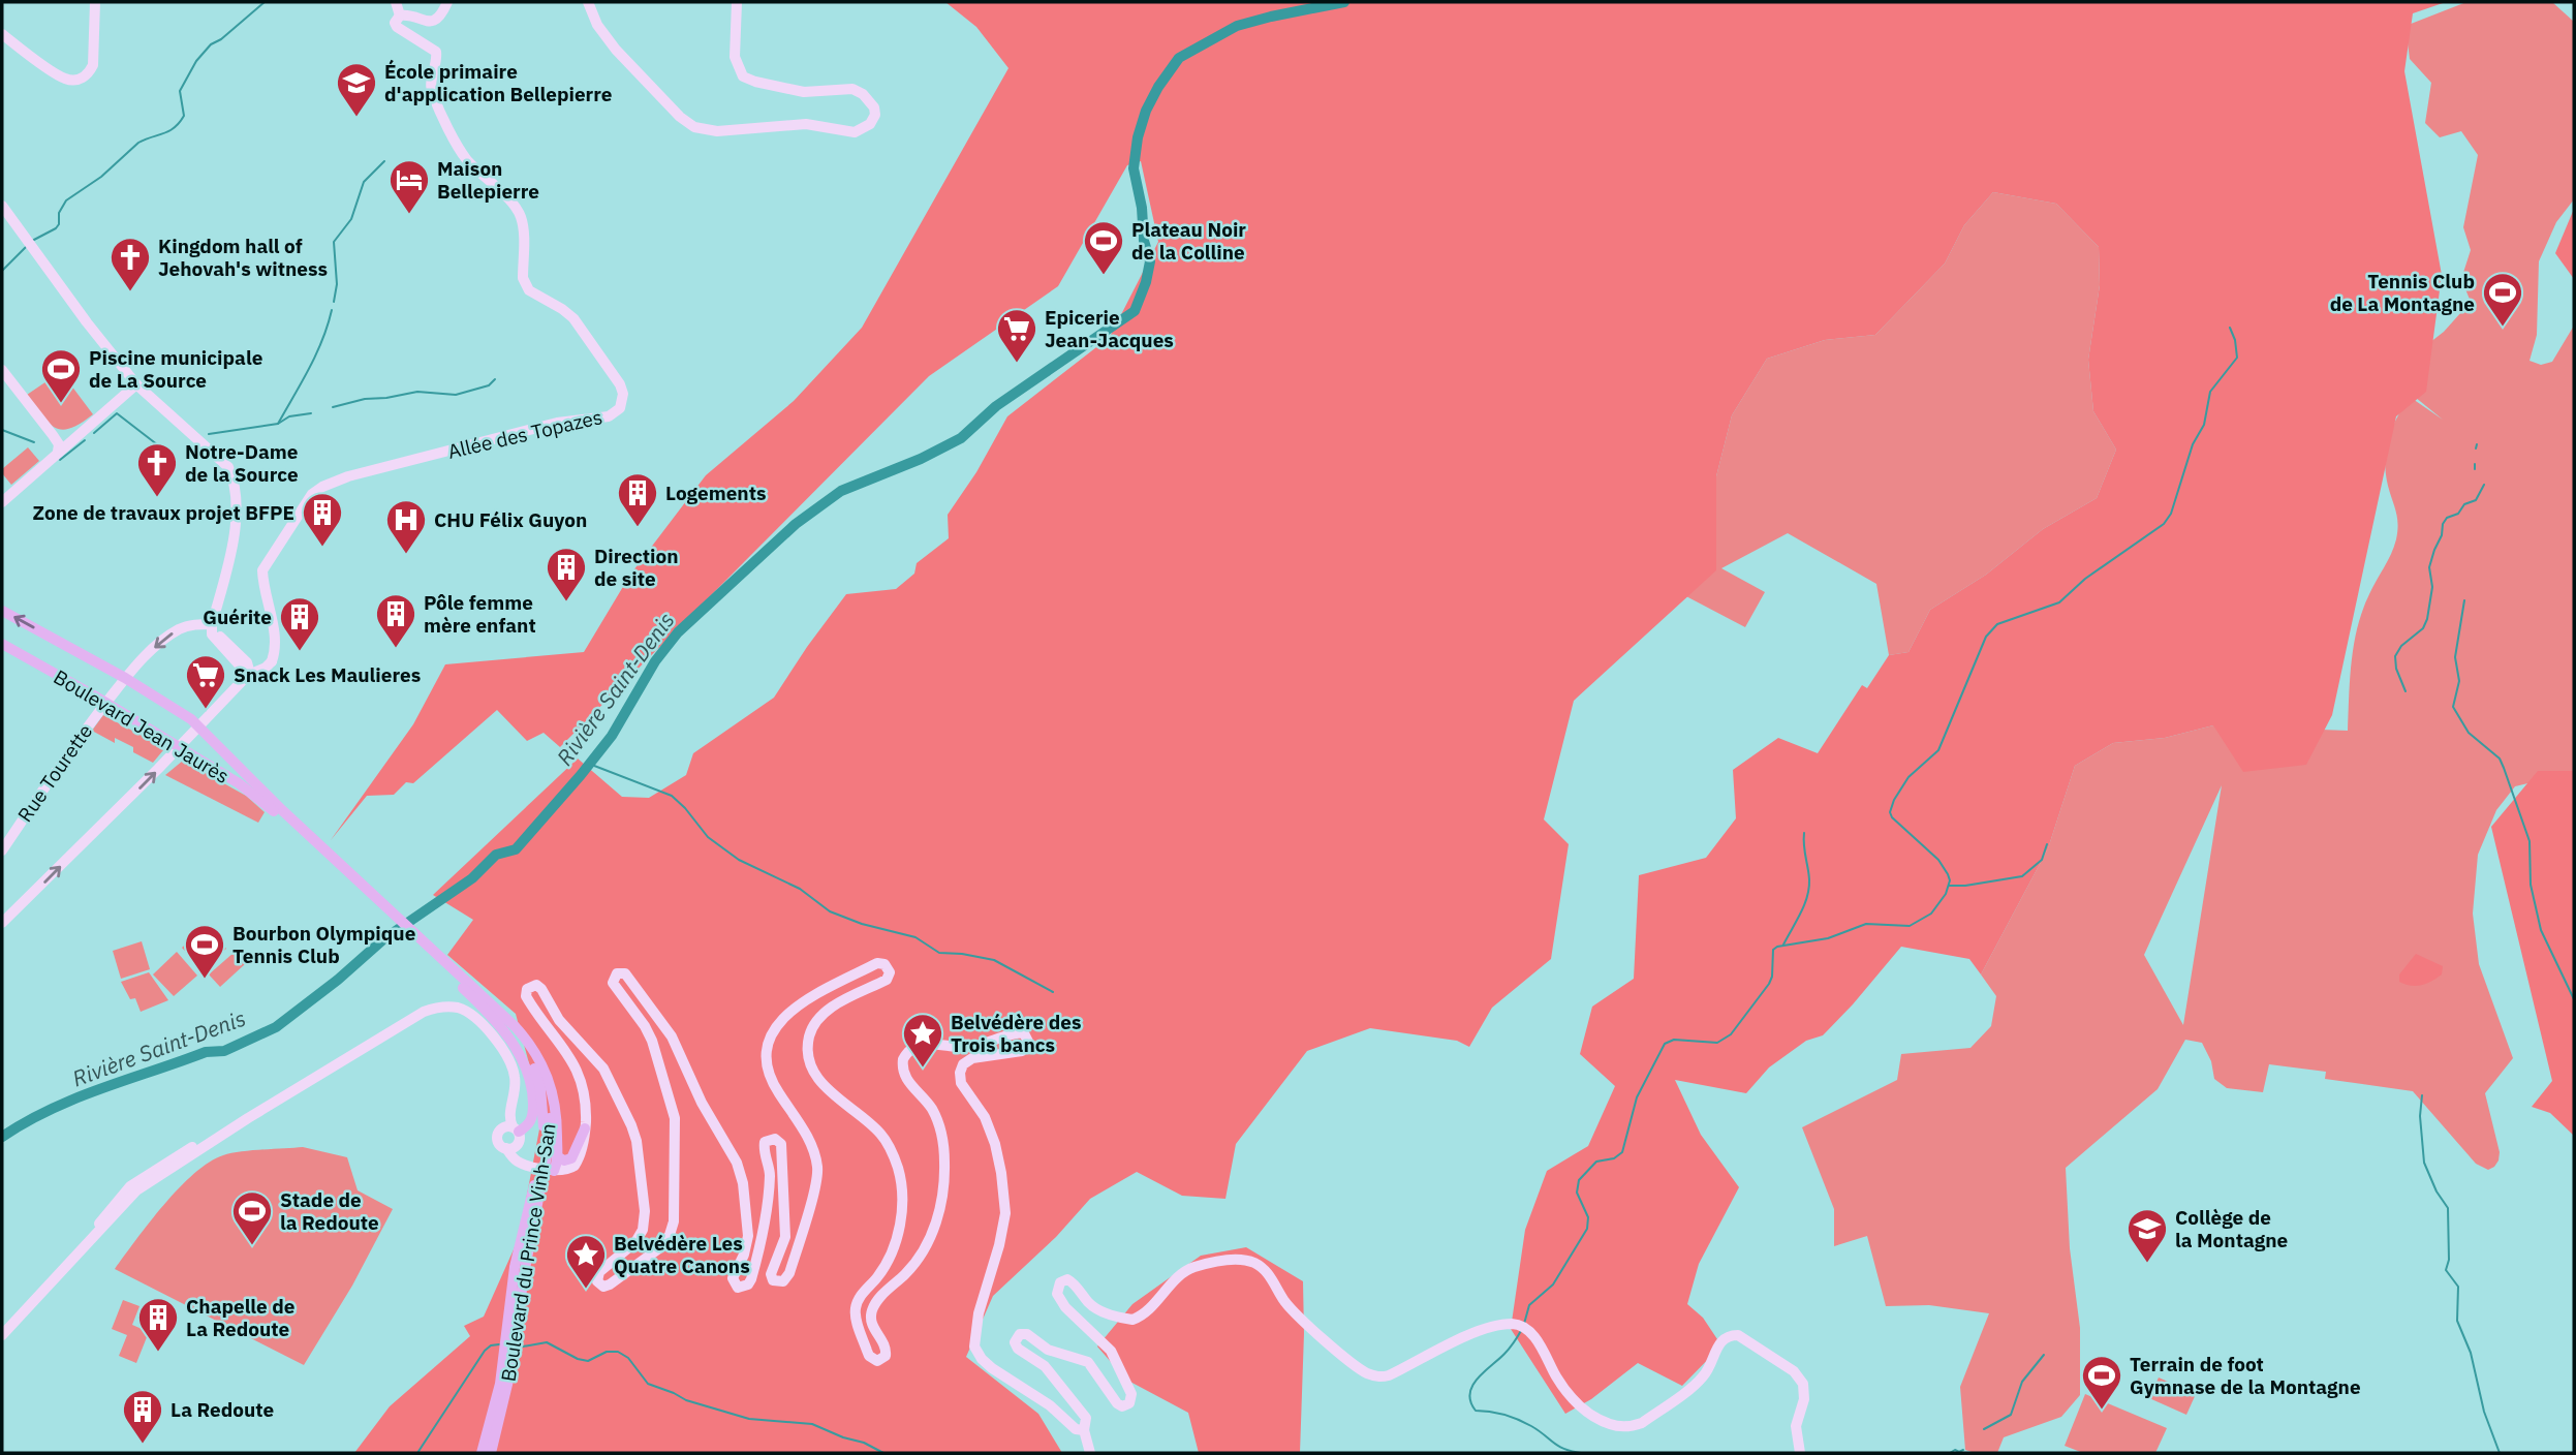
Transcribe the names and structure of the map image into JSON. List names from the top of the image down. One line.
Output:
{"streets":{"main road":["Allée des Topazes","Boulevard Jean Jaurès","Rue Tourette","Boulevard du Prince Vinh-San"]},"crossings":[["Boulevard Jean Jaurès","Rue Tourette"]],"water":["Rivière Saint-Denis"],"places":{"school or university":["École primaire d'application Bellepierre","Collège de la Montagne"],"hotel":["Maison Bellepierre"],"sports":["Plateau Noir de la Colline","Tennis Club de La Montagne","Piscine municipale de La Source","Bourbon Olympique Tennis Club","Stade de la Redoute","Terrain de foot Gymnase de la Montagne"],"church":["Kingdom hall of Jehovah's witness","Notre-Dame de la Source"],"supermarket":["Epicerie Jean-Jacques","Snack Les Maulieres"],"building":["Logements","Zone de travaux projet BFPE","Direction de site","Pôle femme mère enfant","Guérite","Chapelle de La Redoute","La Redoute"],"hospital":["CHU Félix Guyon"],"place":["Belvédère des Trois bancs","Belvédère Les Quatre Canons"]}}
